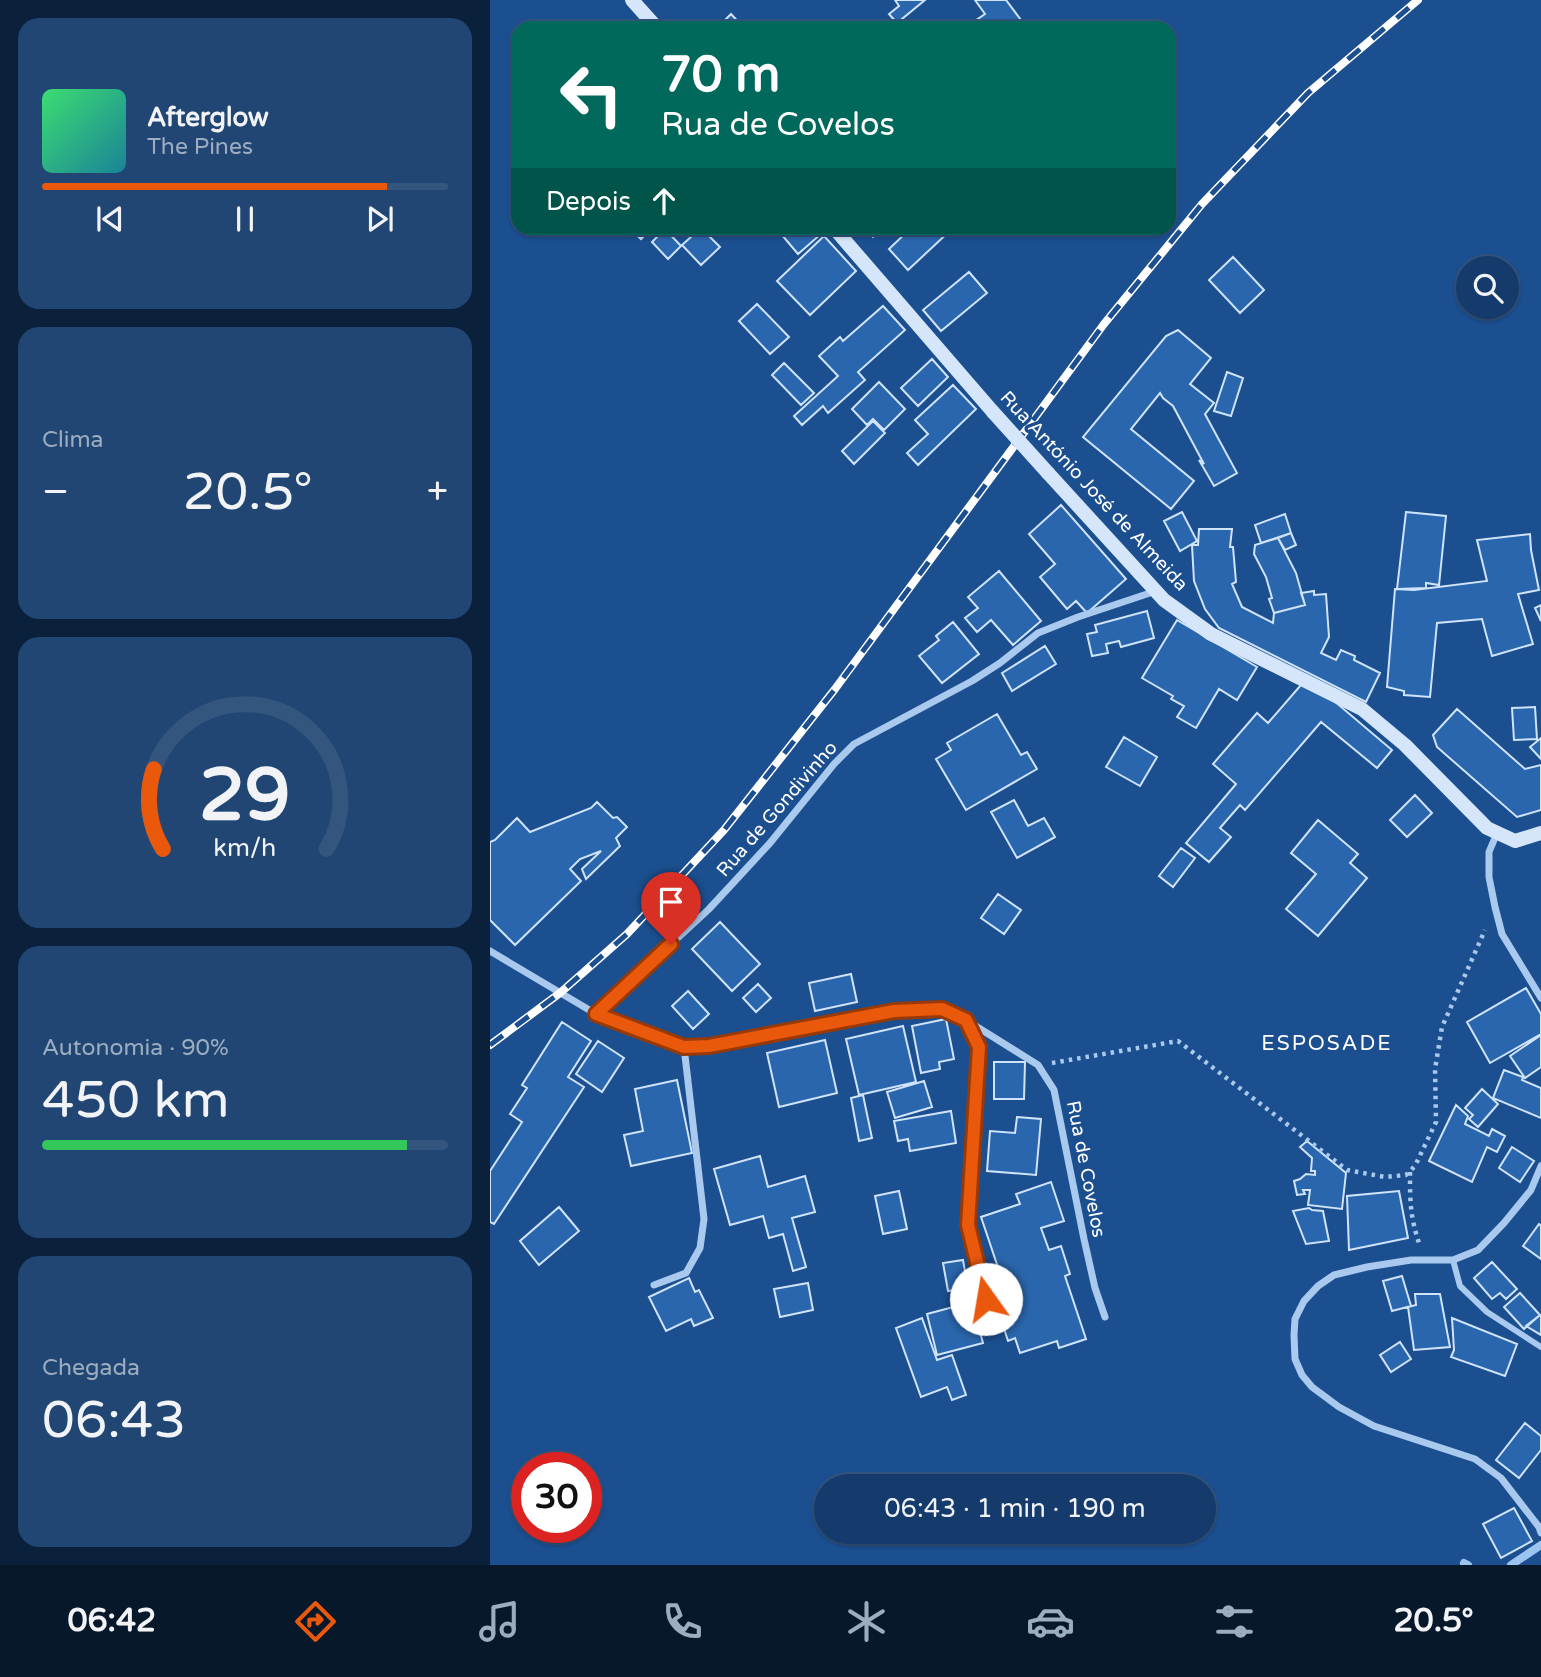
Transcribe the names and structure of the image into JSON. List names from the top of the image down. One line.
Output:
{"streets":{"main road":["Rua António José de Almeida"],"street":["Rua de Gondivinho","Rua de Covelos"]},"crossings":[["Rua António José de Almeida","Rua de Gondivinho"]],"districts":["ESPOSADE"],"page":{"turn":["70 m","Rua de Covelos"],"song":["Afterglow","The Pines"],"then":"Depois","tile":["Clima",["Autonomia · 90%","450 km"],["Chegada","06:43"]],"heat":["−","20.5°","+"],"limit":"30","trip":"06:43 · 1 min · 190 m","tabs":["06:42","20.5°"],"gauge":["29","km/h"]}}
